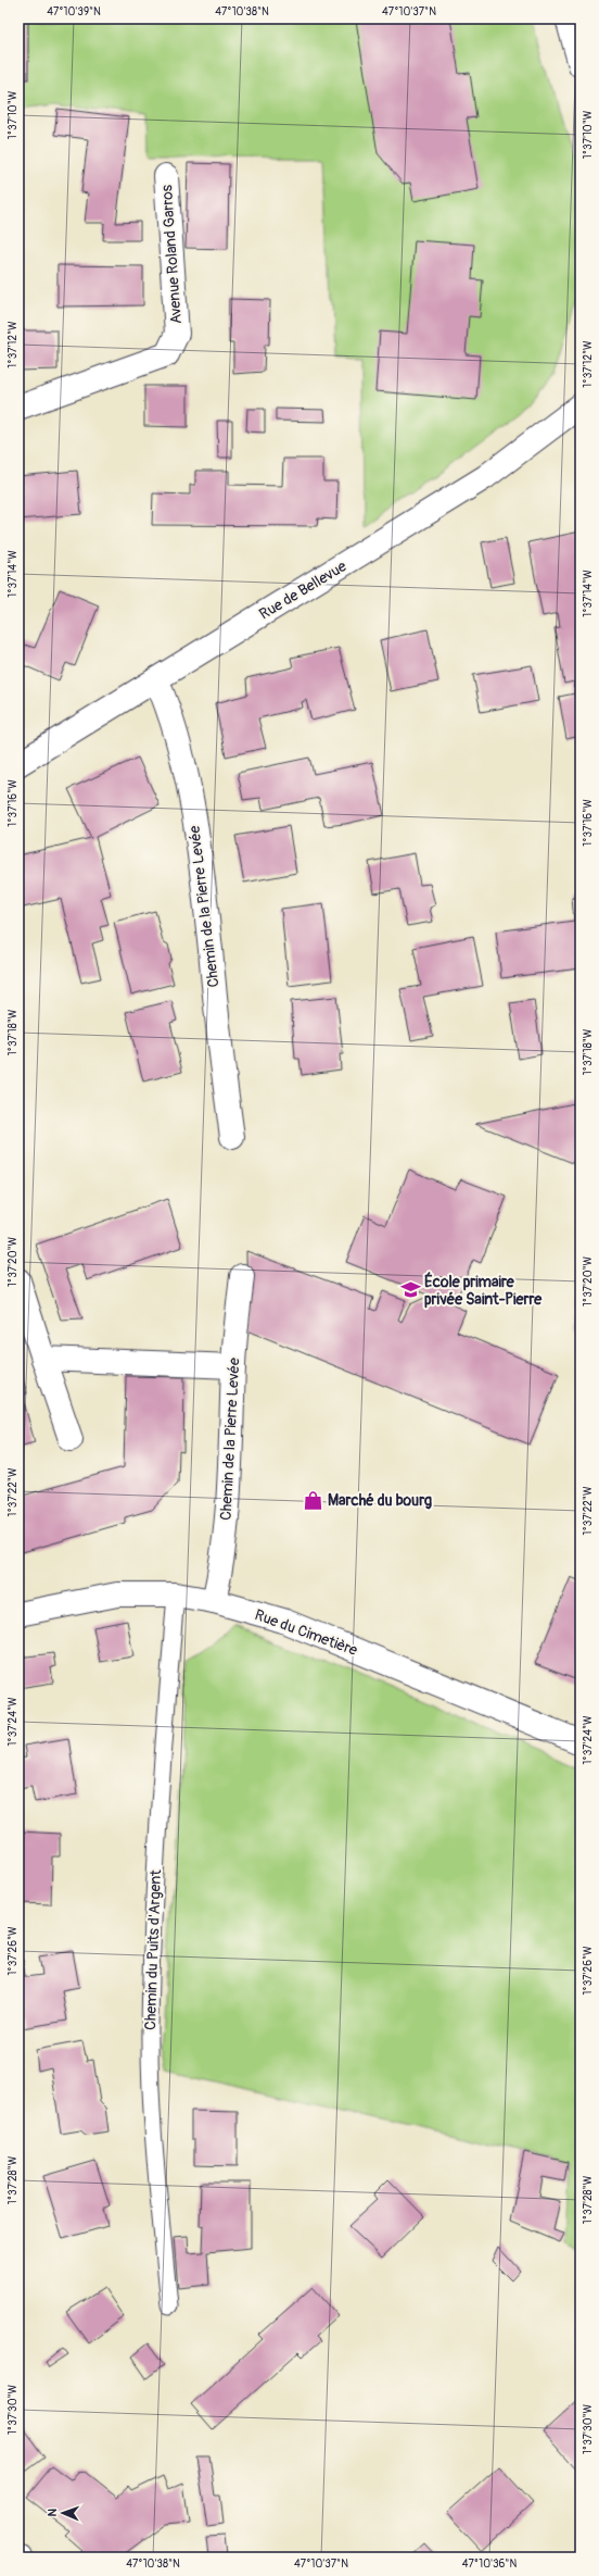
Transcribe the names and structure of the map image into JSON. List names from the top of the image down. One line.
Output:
{"streets":{"street":["Avenue Roland Garros","Rue de Bellevue","Chemin de la Pierre Levée","Rue du Cimetière"],"lane":["Chemin du Puits d'Argent"]},"crossings":[["Rue de Bellevue","Chemin de la Pierre Levée"],["Chemin de la Pierre Levée","Rue du Cimetière"],["Rue du Cimetière","Chemin du Puits d'Argent"]],"places":{"school or university":["École primaire privée Saint-Pierre"],"shop":["Marché du bourg"]},"north":"left","coordinates":["47°10'39\"N","47°10'38\"N","47°10'37\"N","1°37'10\"W","1°37'12\"W","1°37'14\"W","1°37'16\"W","1°37'18\"W","1°37'20\"W","1°37'22\"W","1°37'24\"W","1°37'26\"W","1°37'28\"W","1°37'30\"W","47°10'36\"N"]}
